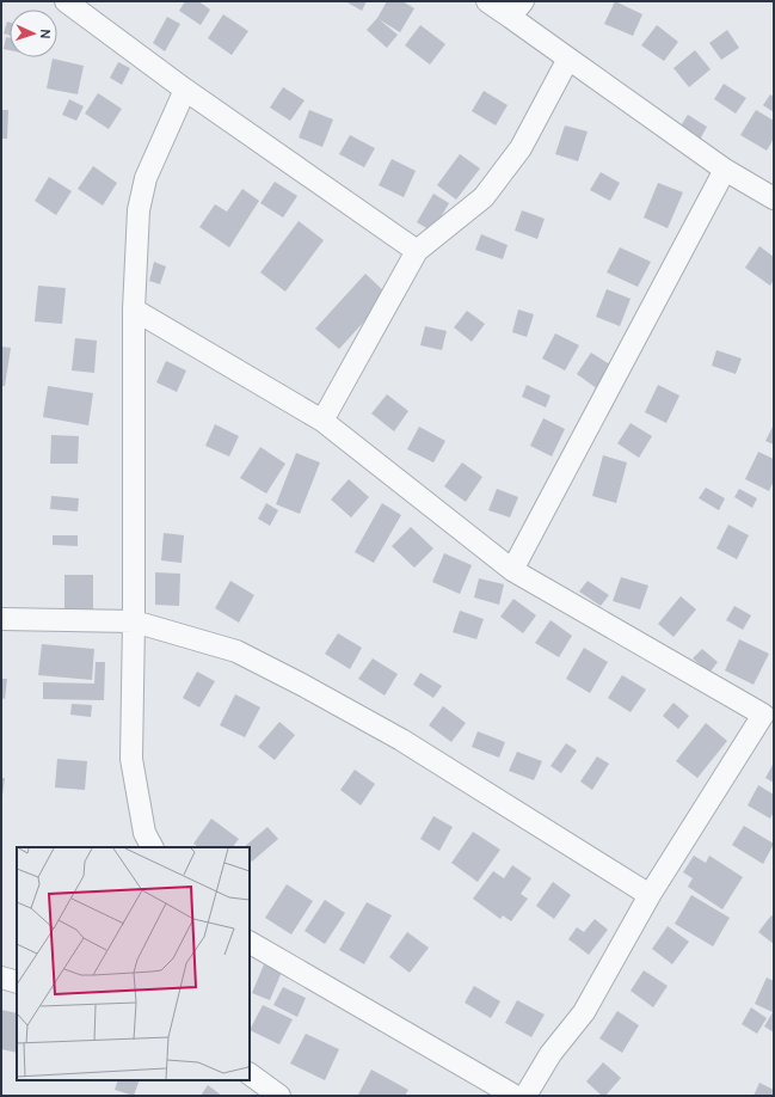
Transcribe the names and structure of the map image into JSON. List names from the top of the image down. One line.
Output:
{"north":"right"}
